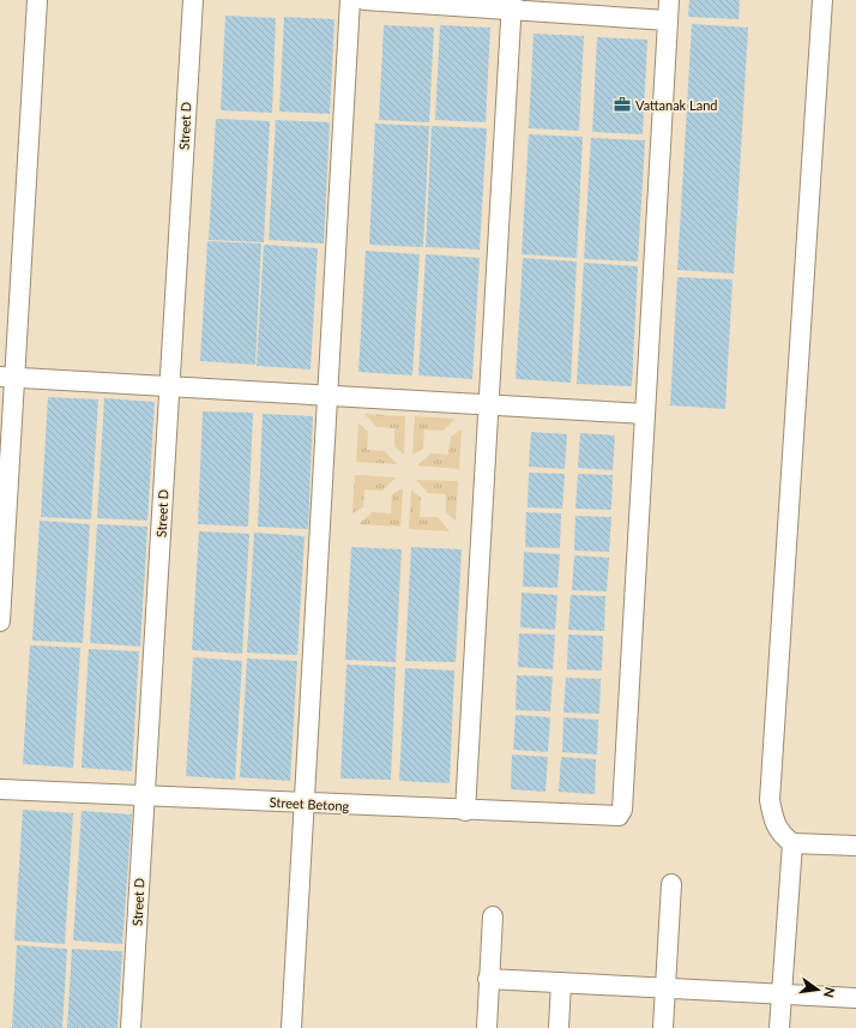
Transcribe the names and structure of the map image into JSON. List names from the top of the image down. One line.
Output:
{"streets":{"street":["Street D","Street Betong"]},"crossings":[["Street D","Street Betong"]],"places":{"office":["Vattanak Land"]},"north":"right"}
